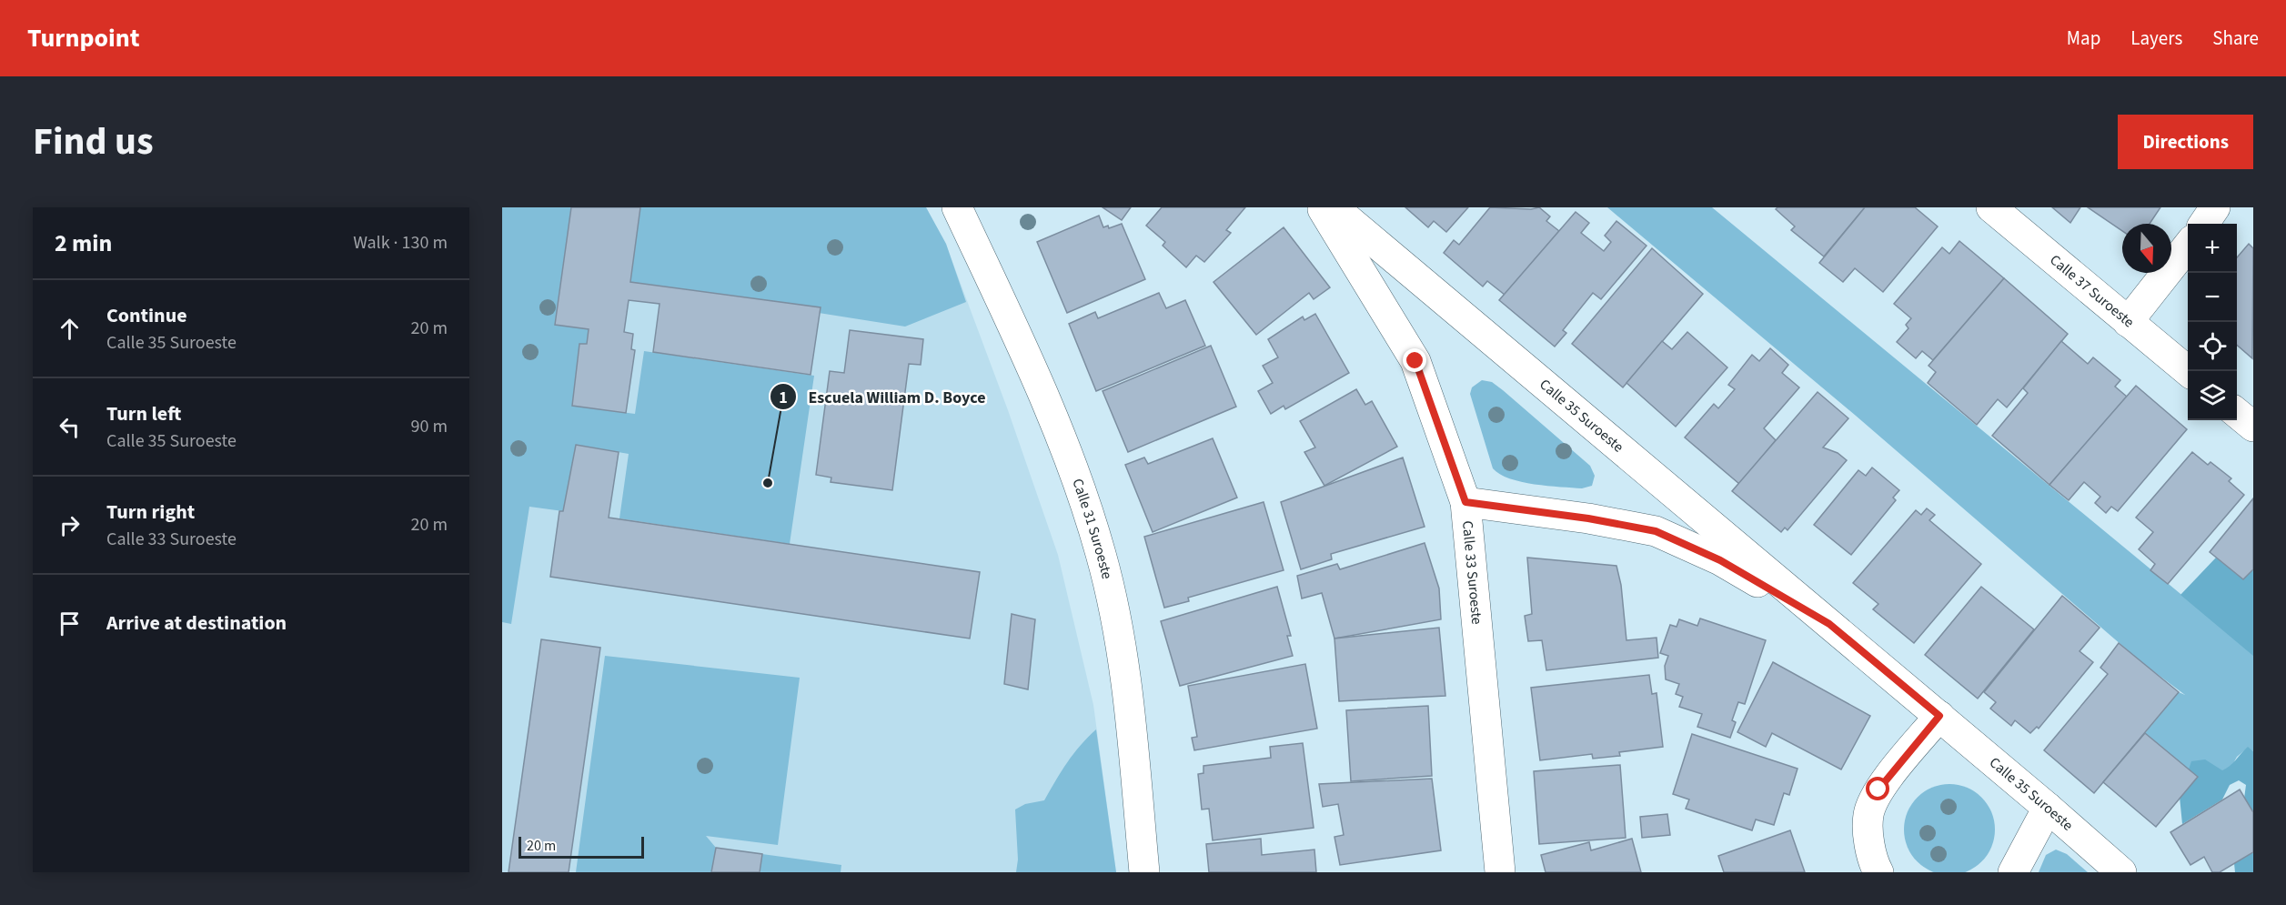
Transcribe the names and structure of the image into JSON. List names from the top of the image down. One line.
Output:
{"streets":{"street":["Calle 37 Suroeste","Calle 35 Suroeste","Calle 31 Suroeste","Calle 33 Suroeste"]},"crossings":[["Calle 35 Suroeste","Calle 33 Suroeste"]],"places":["Escuela William D. Boyce"],"scale_bar":"20 m","north":"bottom","page":{"header":"Turnpoint","nav":["Map","Layers","Share"],"title":"Find us","buttons":"Directions","heading":["2 min","Walk · 130 m"],"map_buttons":["+","−"],"list":[["Continue","Calle 35 Suroeste","20 m"],["Turn left","Calle 35 Suroeste","90 m"],["Turn right","Calle 33 Suroeste","20 m"],"Arrive at destination"],"scale":"20 m"}}
